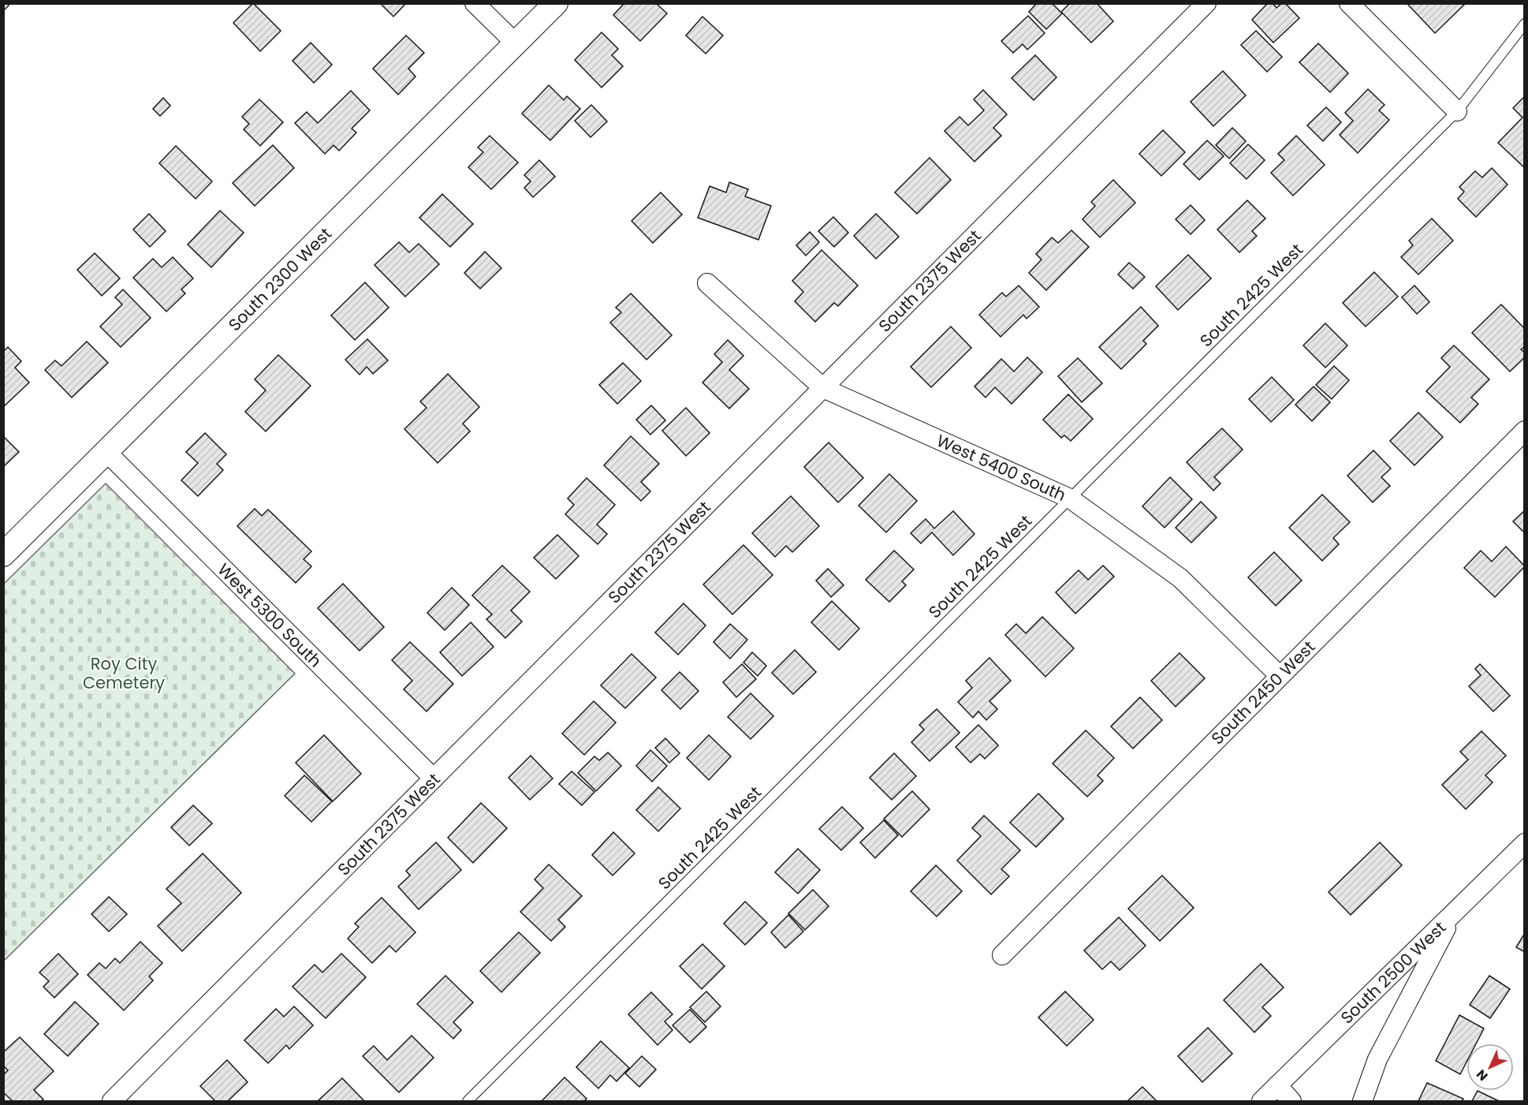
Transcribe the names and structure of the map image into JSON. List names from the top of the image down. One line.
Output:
{"streets":{"street":["South 2300 West","South 2375 West","West 5400 South","West 5300 South","South 2450 West","South 2500 West"],"lane":["South 2425 West"]},"crossings":[["South 2300 West","West 5300 South"],["South 2375 West","West 5400 South"],["South 2375 West","West 5300 South"],["South 2425 West","West 5400 South"],["West 5400 South","South 2450 West"]],"parks":["Roy City Cemetery"],"north":"bottom left"}
